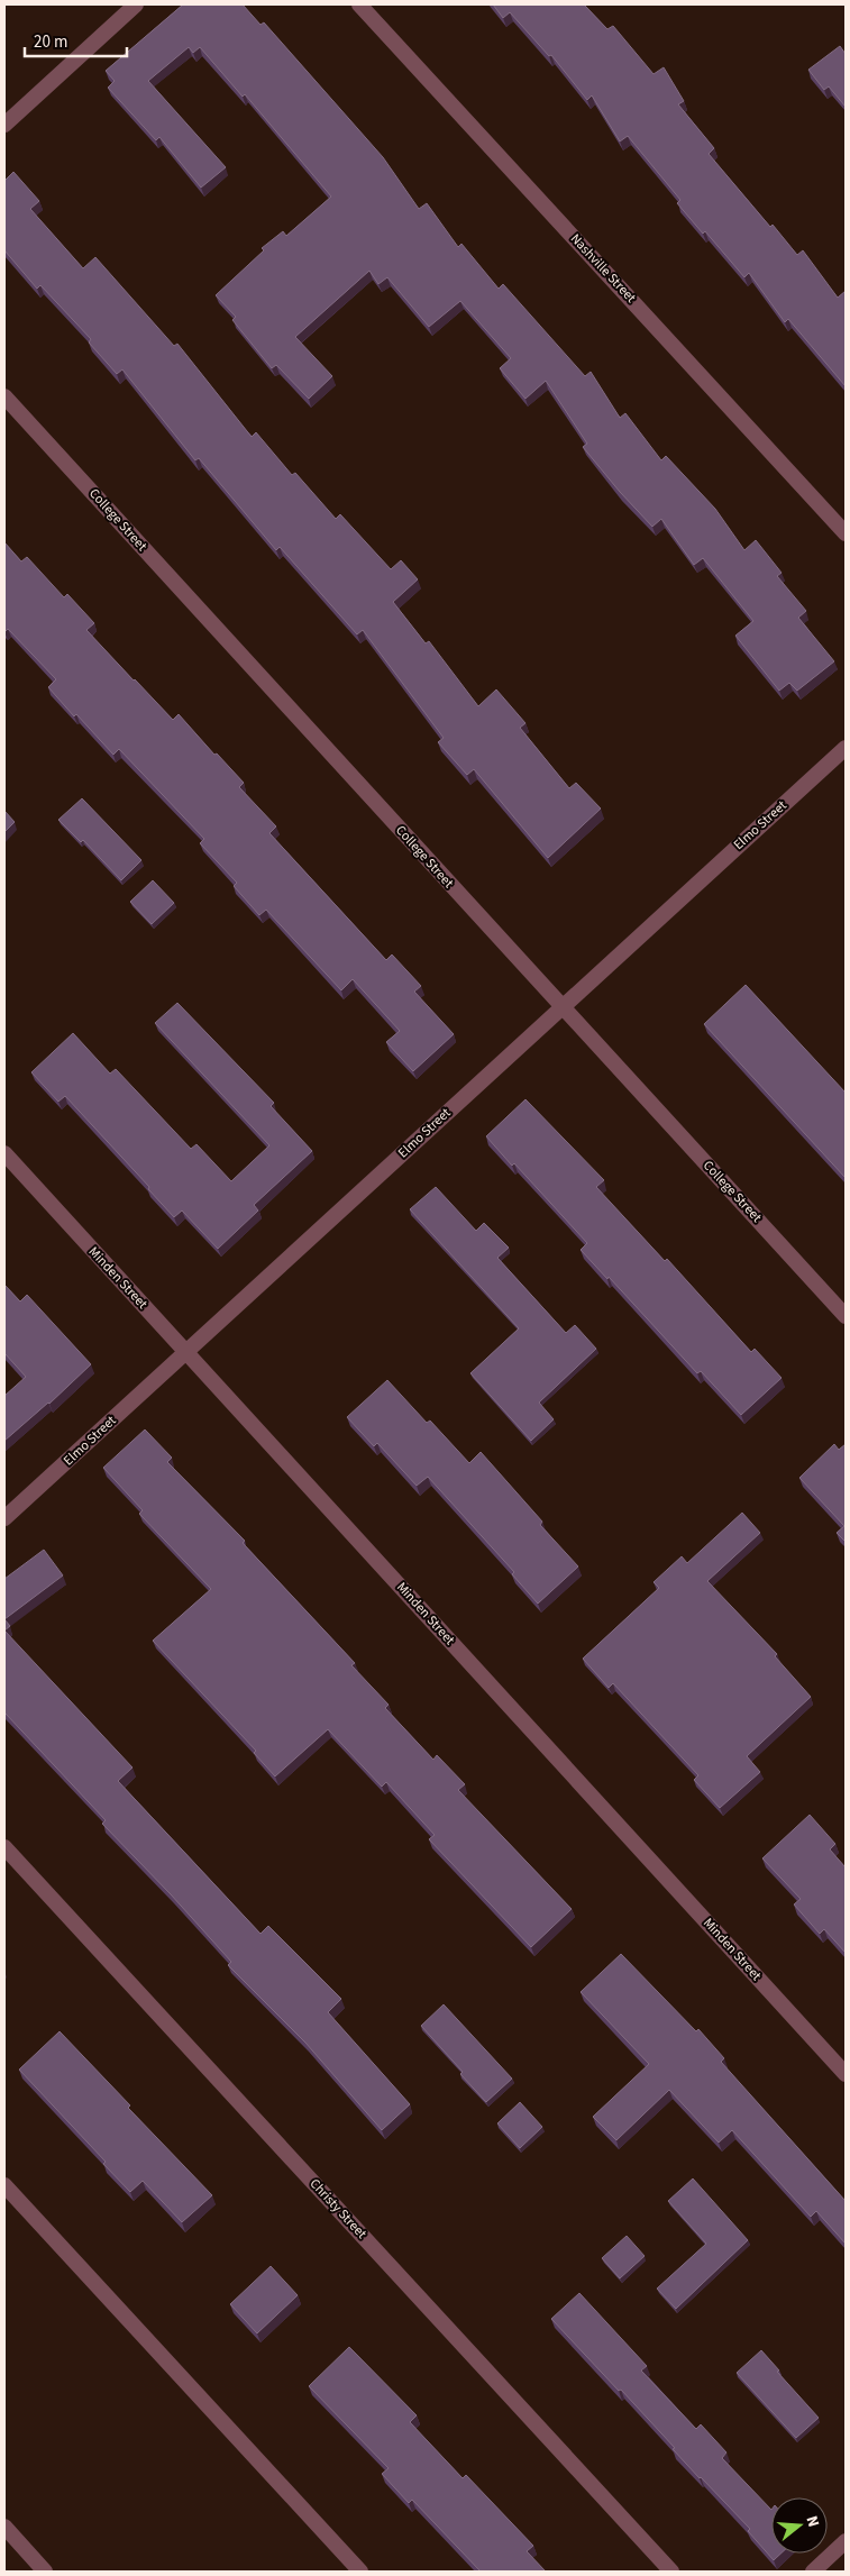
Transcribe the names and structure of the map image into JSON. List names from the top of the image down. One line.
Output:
{"streets":{"street":["Nashville Street","College Street","Elmo Street","Minden Street","Christy Street"]},"crossings":[["College Street","Elmo Street"],["Elmo Street","Minden Street"]],"scale_bar":"20 m","north":"right"}
